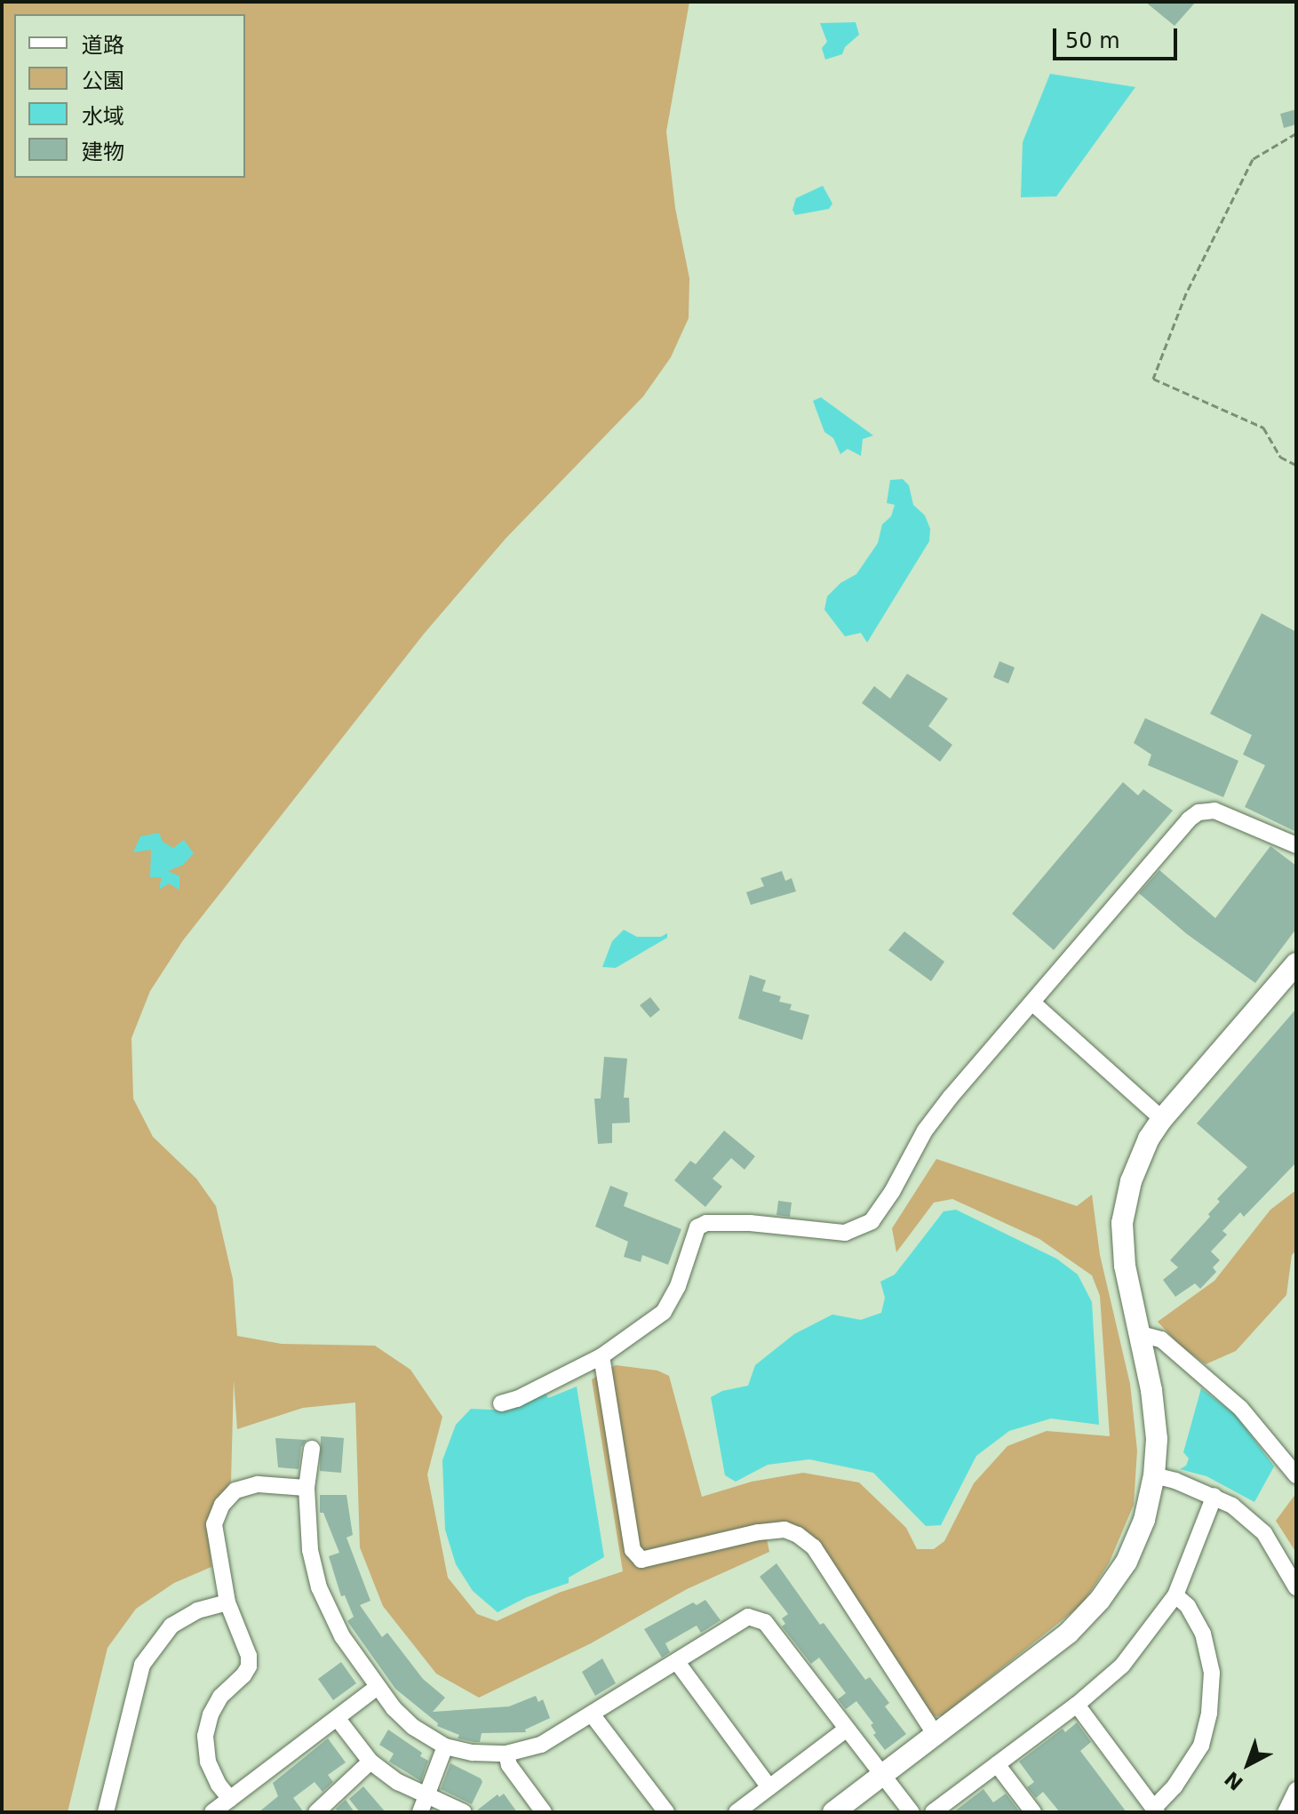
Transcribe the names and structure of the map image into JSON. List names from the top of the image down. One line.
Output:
{"legend":["道路","公園","水域","建物"],"scale_bar":"50 m","north":"bottom left"}
